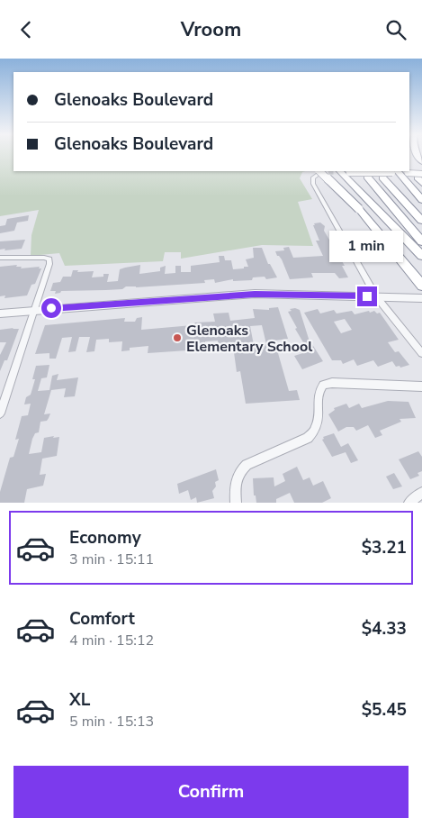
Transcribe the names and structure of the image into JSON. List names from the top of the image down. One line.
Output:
{"places":["Glenoaks Elementary School"],"page":{"header":"Vroom","banner":["Glenoaks Boulevard","Glenoaks Boulevard"],"bubble":"1 min","list":[{"name":"Economy","note":"3 min · 15:11","value":"$3.21"},{"name":"Comfort","note":"4 min · 15:12","value":"$4.33"},{"name":"XL","note":"5 min · 15:13","value":"$5.45"}],"buttons":"Confirm"}}
